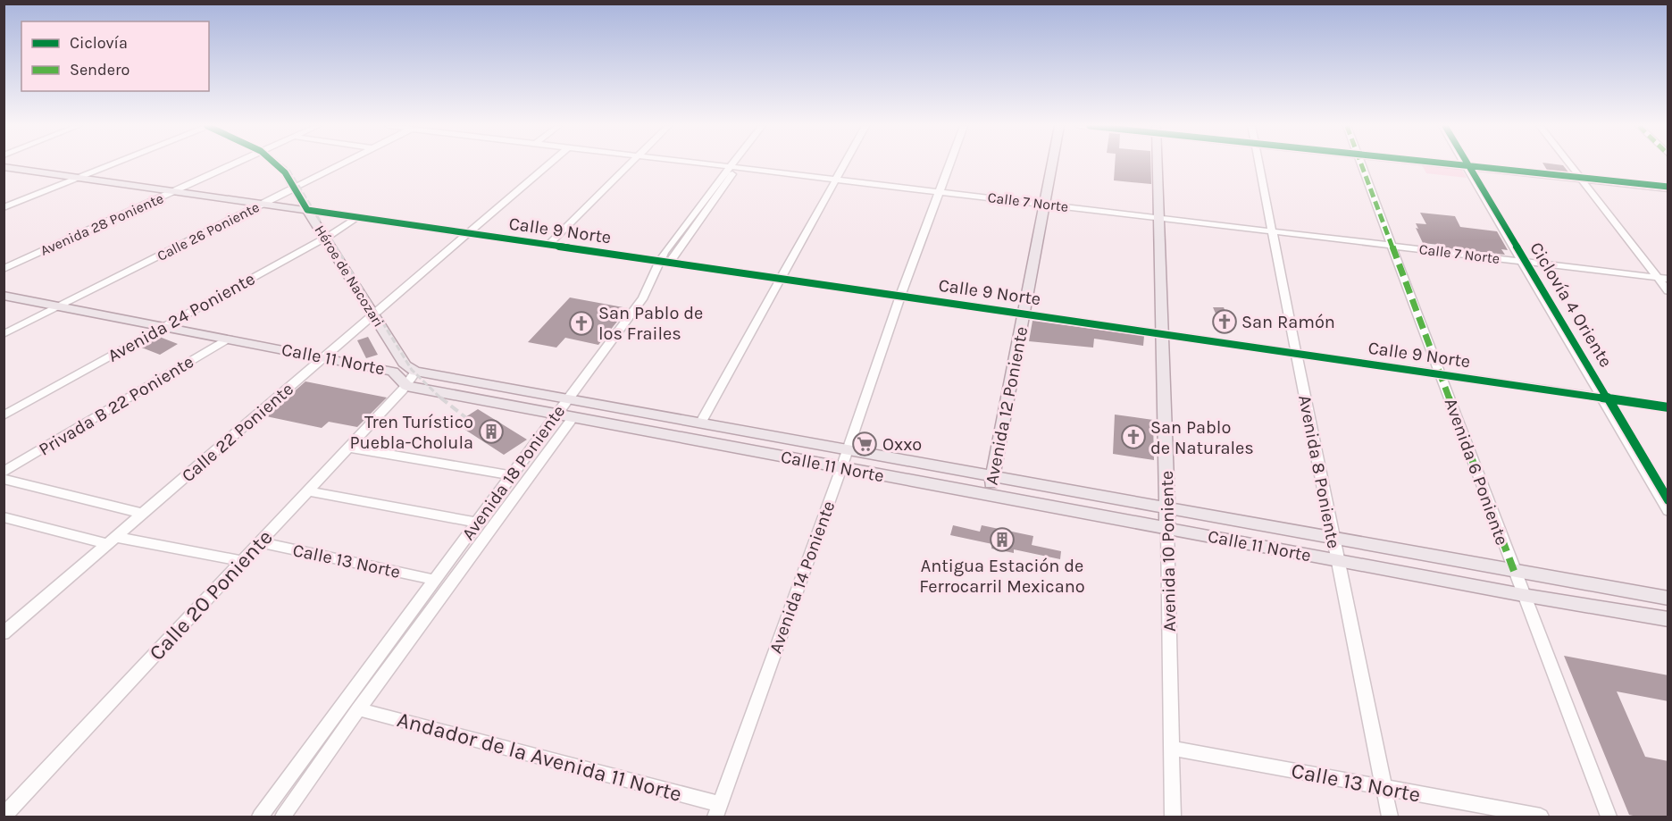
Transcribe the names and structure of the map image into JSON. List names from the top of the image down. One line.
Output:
{"streets":{"main road":["Calle 9 Norte","Héroe de Nacozari","Calle 11 Norte","Avenida 12 Poniente","Avenida 10 Poniente"],"street":["Calle 7 Norte","Avenida 28 Poniente","Calle 26 Poniente","Avenida 24 Poniente","Privada B 22 Poniente","Calle 22 Poniente","Avenida 8 Poniente","Avenida 6 Poniente","Avenida 18 Poniente","Calle 13 Norte","Avenida 14 Poniente","Calle 20 Poniente","Andador de la Avenida 11 Norte"],"cycle path":["Ciclovía 4 Oriente"]},"crossings":[["Calle 7 Norte","Avenida 12 Poniente"],["Calle 7 Norte","Avenida 8 Poniente"],["Calle 7 Norte","Avenida 6 Poniente"],["Calle 7 Norte","Avenida 18 Poniente"],["Calle 7 Norte","Avenida 10 Poniente"],["Calle 7 Norte","Avenida 14 Poniente"],["Avenida 28 Poniente","Calle 9 Norte"],["Calle 9 Norte","Calle 26 Poniente"],["Calle 9 Norte","Héroe de Nacozari"],["Calle 9 Norte","Avenida 24 Poniente"],["Calle 9 Norte","Avenida 12 Poniente"],["Calle 9 Norte","Calle 22 Poniente"],["Calle 9 Norte","Avenida 8 Poniente"],["Calle 9 Norte","Avenida 6 Poniente"],["Calle 9 Norte","Avenida 18 Poniente"],["Calle 9 Norte","Avenida 10 Poniente"],["Calle 9 Norte","Avenida 14 Poniente"],["Calle 26 Poniente","Héroe de Nacozari"],["Calle 26 Poniente","Calle 11 Norte"],["Héroe de Nacozari","Avenida 24 Poniente"],["Héroe de Nacozari","Calle 11 Norte"],["Héroe de Nacozari","Calle 22 Poniente"],["Héroe de Nacozari","Calle 20 Poniente"],["Avenida 24 Poniente","Calle 11 Norte"],["Calle 11 Norte","Privada B 22 Poniente"],["Calle 11 Norte","Avenida 12 Poniente"],["Calle 11 Norte","Calle 22 Poniente"],["Calle 11 Norte","Avenida 8 Poniente"],["Calle 11 Norte","Avenida 6 Poniente"],["Calle 11 Norte","Avenida 18 Poniente"],["Calle 11 Norte","Avenida 10 Poniente"],["Calle 11 Norte","Avenida 14 Poniente"],["Calle 11 Norte","Calle 20 Poniente"],["Avenida 8 Poniente","Calle 13 Norte"],["Avenida 18 Poniente","Calle 13 Norte"],["Avenida 18 Poniente","Andador de la Avenida 11 Norte"],["Avenida 10 Poniente","Calle 13 Norte"],["Calle 13 Norte","Calle 20 Poniente"],["Avenida 14 Poniente","Andador de la Avenida 11 Norte"]],"places":{"church":["San Ramón","San Pablo de los Frailes","San Pablo de Naturales"],"building":["Tren Turístico Puebla-Cholula","Antigua Estación de Ferrocarril Mexicano"],"supermarket":["Oxxo"]},"legend":["Ciclovía","Sendero"]}
